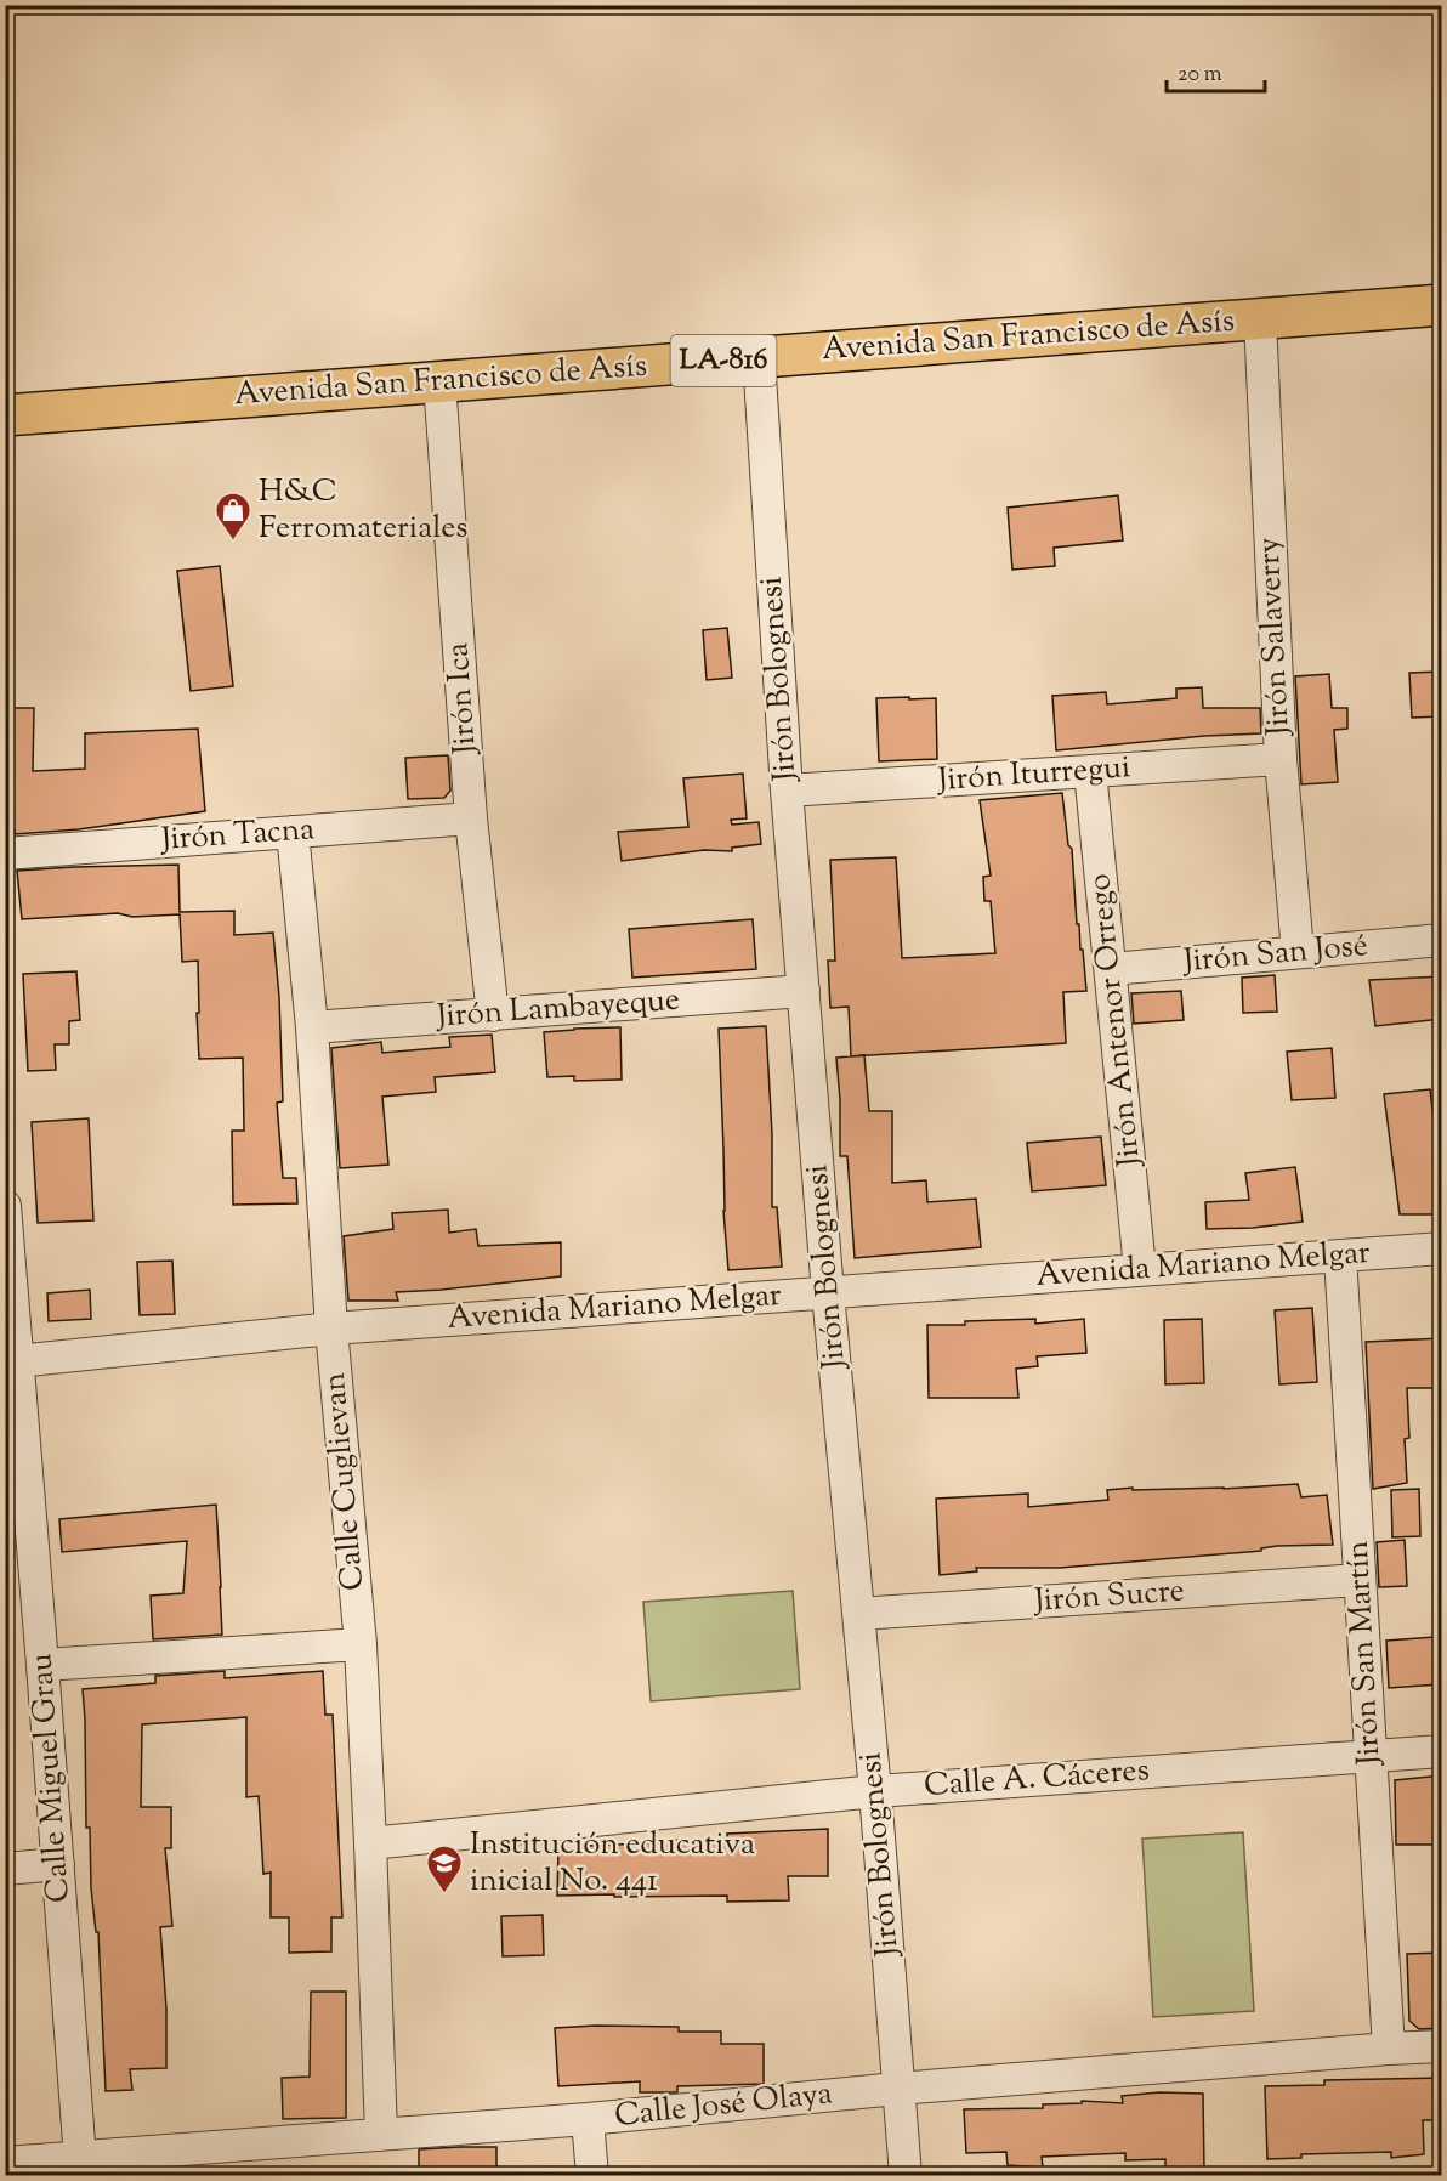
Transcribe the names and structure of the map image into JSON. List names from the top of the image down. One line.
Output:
{"streets":{"highway":["Avenida San Francisco de Asís","LA-816"],"street":["Jirón Salaverry","Jirón Bolognesi","Jirón Ica","Jirón Iturregui","Jirón Tacna","Jirón San José","Jirón Lambayeque","Jirón Antenor Orrego","Avenida Mariano Melgar","Calle Cuglievan","Jirón Sucre","Jirón San Martín","Calle Miguel Grau","Calle A. Cáceres","Calle José Olaya"]},"crossings":[["Avenida San Francisco de Asís","Jirón Salaverry"],["Avenida San Francisco de Asís","Jirón Bolognesi"],["Avenida San Francisco de Asís","Jirón Ica"],["Jirón Salaverry","Jirón Iturregui"],["Jirón Salaverry","Jirón San José"],["Jirón Bolognesi","Jirón Iturregui"],["Jirón Bolognesi","Jirón Lambayeque"],["Jirón Bolognesi","Avenida Mariano Melgar"],["Jirón Bolognesi","Jirón Sucre"],["Jirón Bolognesi","Calle A. Cáceres"],["Jirón Bolognesi","Calle José Olaya"],["Jirón Ica","Jirón Tacna"],["Jirón Ica","Jirón Lambayeque"],["Jirón Iturregui","Jirón Antenor Orrego"],["Jirón Tacna","Calle Cuglievan"],["Jirón San José","Jirón Antenor Orrego"],["Jirón Lambayeque","Calle Cuglievan"],["Jirón Antenor Orrego","Avenida Mariano Melgar"],["Avenida Mariano Melgar","Calle Cuglievan"],["Avenida Mariano Melgar","Jirón San Martín"],["Avenida Mariano Melgar","Calle Miguel Grau"],["Calle Cuglievan","Calle A. Cáceres"],["Calle Cuglievan","Calle José Olaya"],["Jirón Sucre","Jirón San Martín"],["Jirón San Martín","Calle A. Cáceres"],["Jirón San Martín","Calle José Olaya"],["Calle Miguel Grau","Calle José Olaya"]],"places":{"shop":["H&C Ferromateriales"],"school or university":["Institución educativa inicial No. 441"]},"scale_bar":"20 m"}
